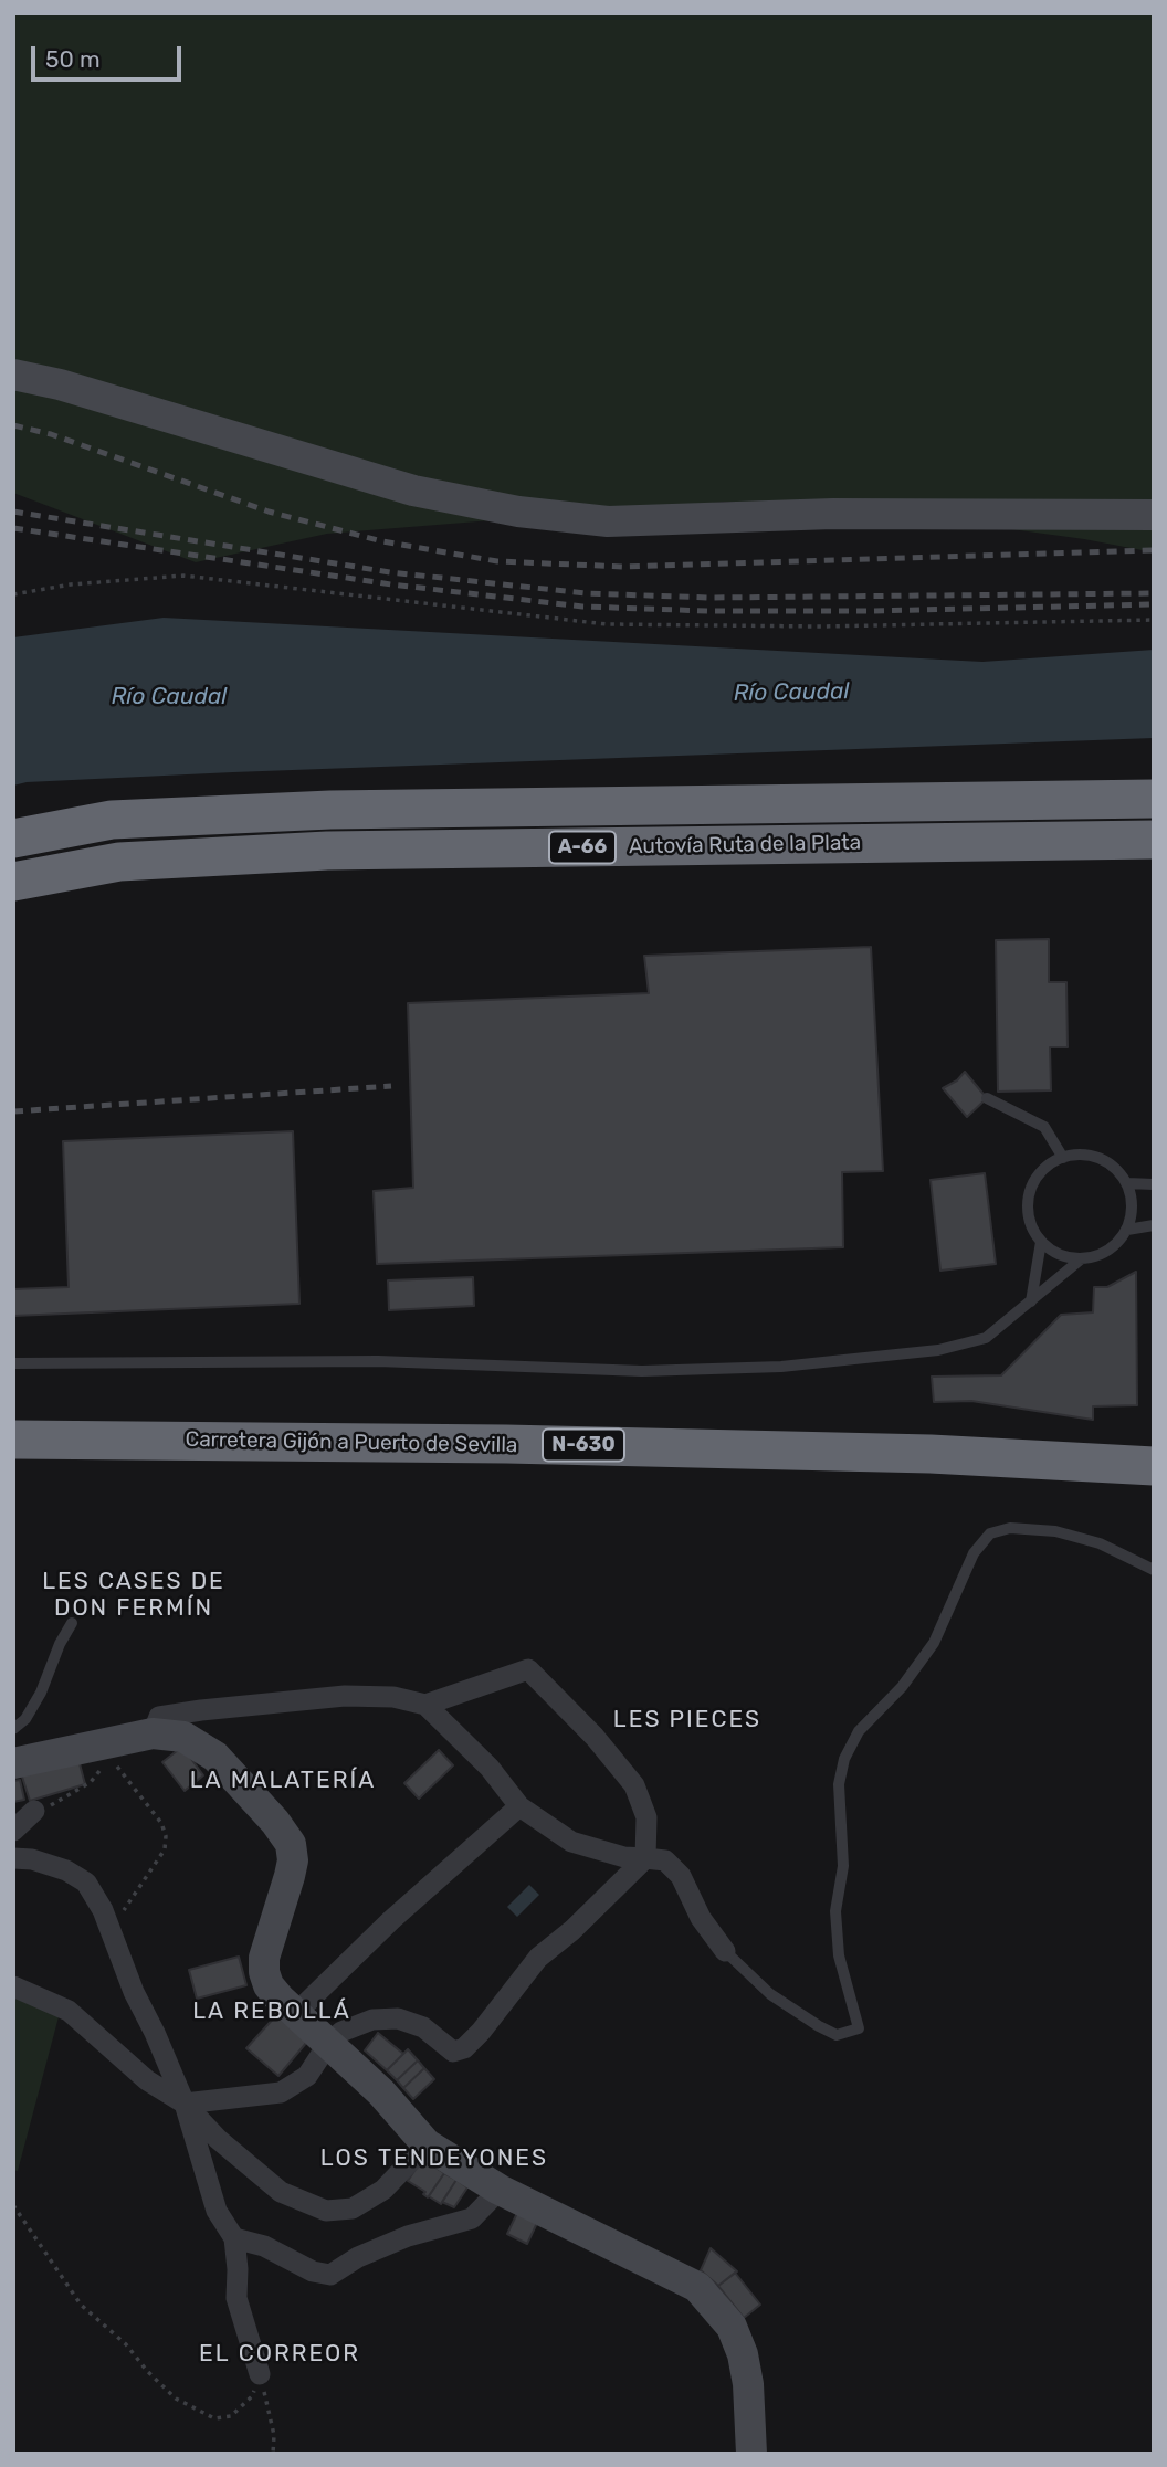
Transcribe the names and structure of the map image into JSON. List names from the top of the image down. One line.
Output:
{"streets":{"highway":["Autovía Ruta de la Plata","A-66","Carretera Gijón a Puerto de Sevilla","N-630"]},"districts":["LES CASES DE DON FERMÍN","LES PIECES","LA MALATERÍA","LA REBOLLÁ","LOS TENDEYONES","EL CORREOR"],"water":["Río Caudal"],"scale_bar":"50 m"}
